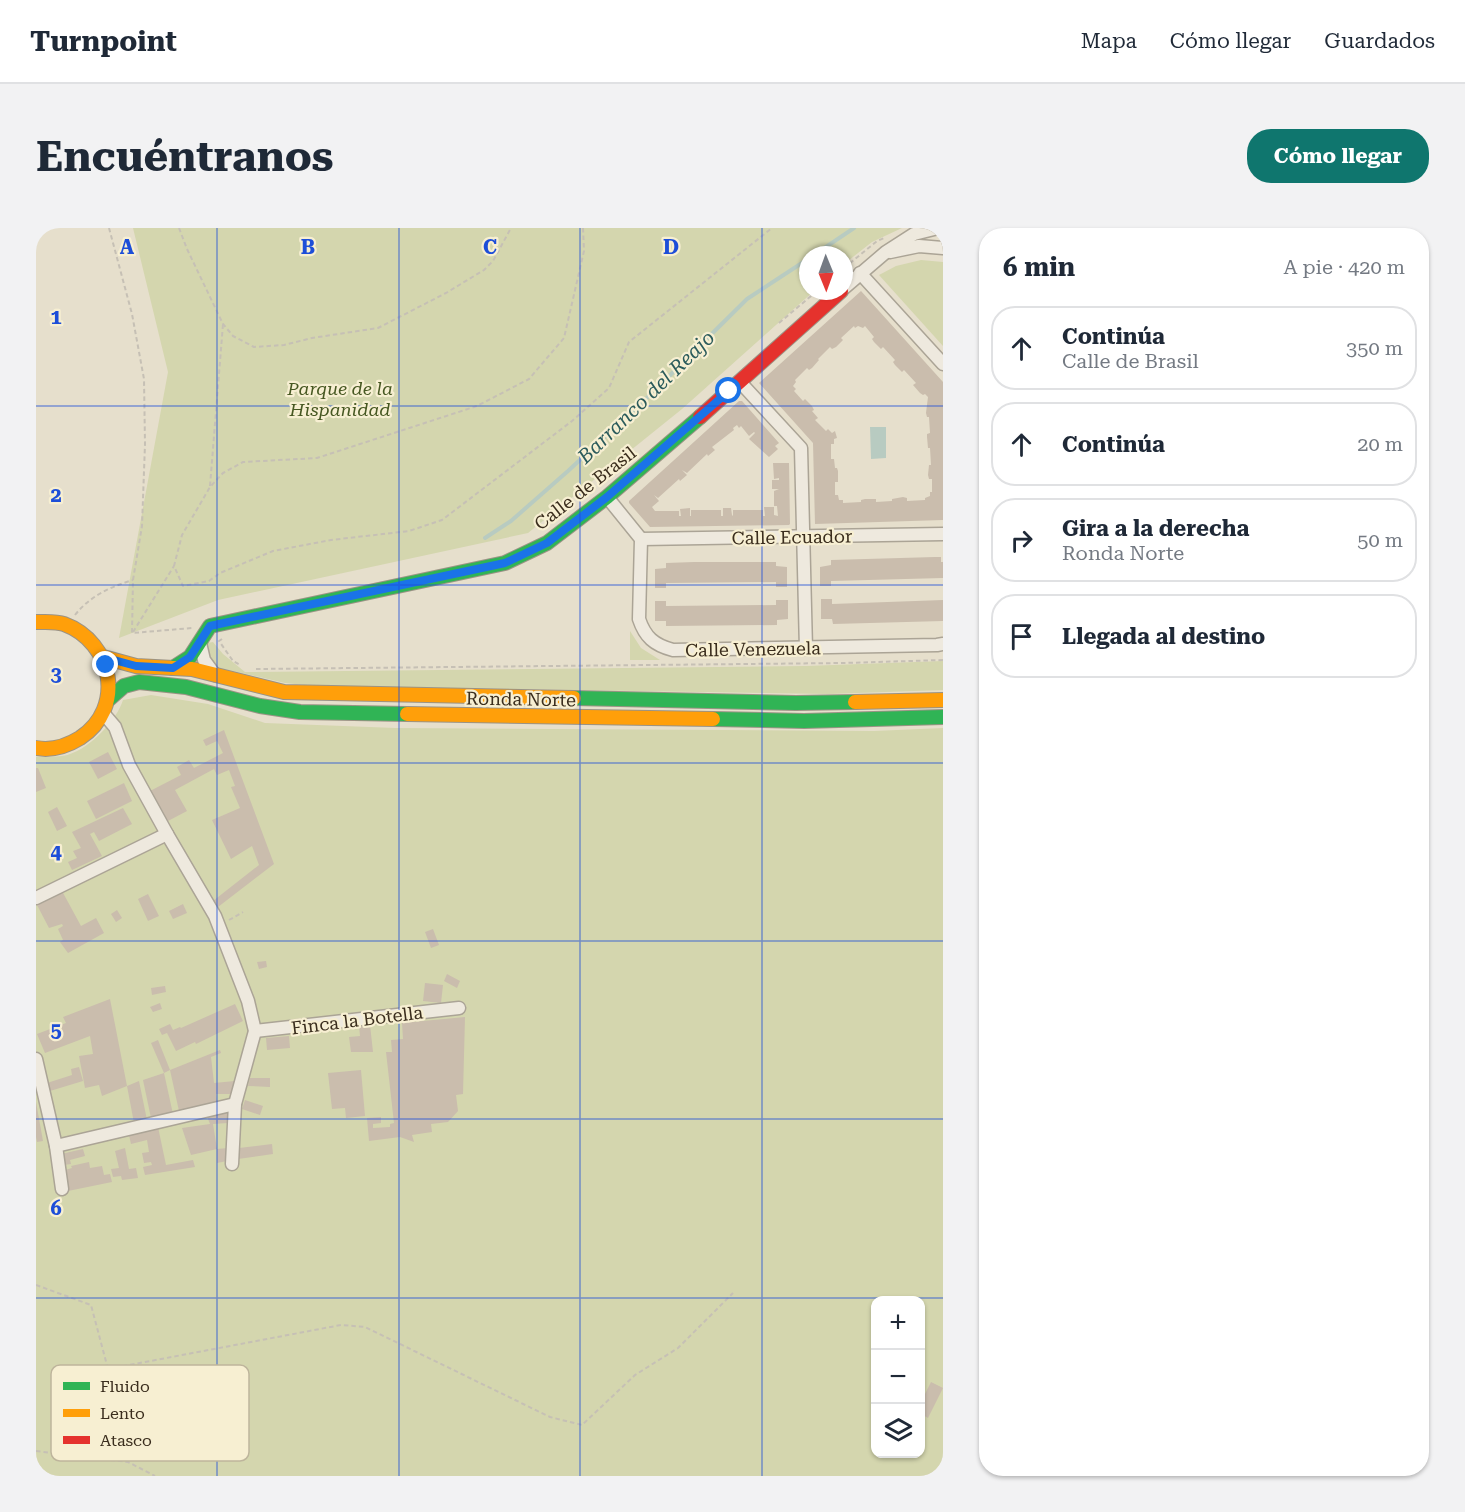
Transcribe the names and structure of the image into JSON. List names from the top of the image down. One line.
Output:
{"streets":{"main road":["Calle de Brasil","Ronda Norte"],"street":["Calle Ecuador","Calle Venezuela","Finca la Botella"]},"crossings":[["Calle Ecuador","Calle Venezuela"]],"water":["Barranco del Reajo"],"parks":["Parque de la Hispanidad"],"legend":["Fluido","Lento","Atasco"],"north":"bottom","page":{"header":"Turnpoint","nav":["Mapa","Cómo llegar","Guardados"],"buttons":"Cómo llegar","title":"Encuéntranos","heading":["6 min","A pie · 420 m"],"list":[["Continúa","Calle de Brasil","350 m"],["Continúa","20 m"],["Gira a la derecha","Ronda Norte","50 m"],"Llegada al destino"],"map_buttons":["+","−"]},"grid":{"columns":["A","B","C","D"],"rows":["1","2","3","4","5","6"]}}
